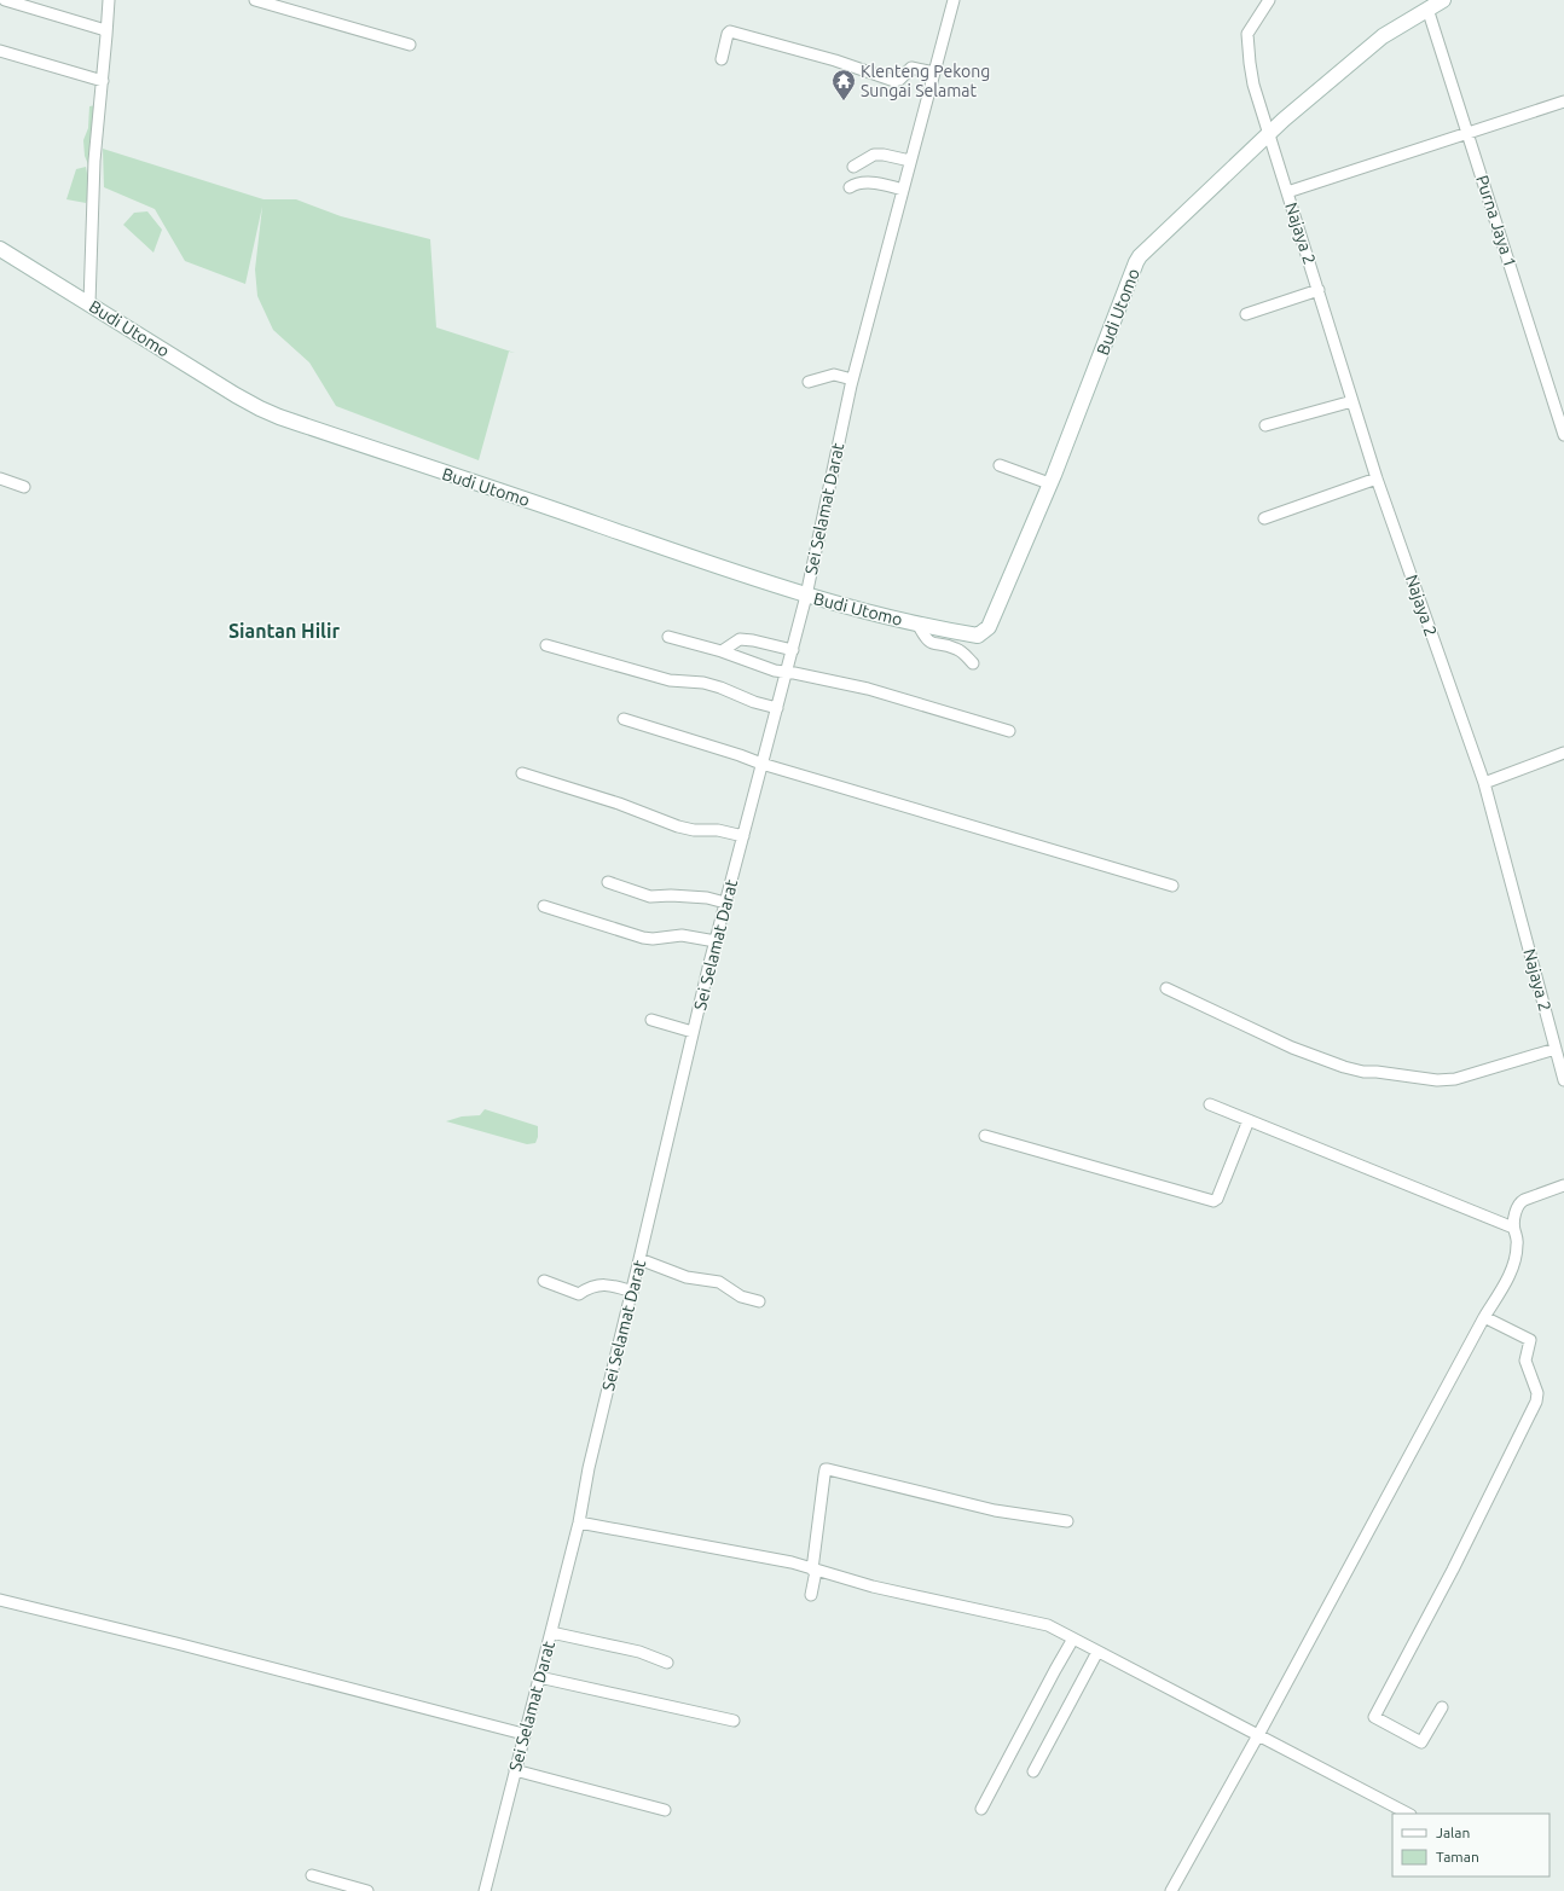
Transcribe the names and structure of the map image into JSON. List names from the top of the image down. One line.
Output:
{"streets":{"street":["Purna Jaya 1","Najaya 2","Budi Utomo","Sei Selamat Darat"]},"crossings":[["Purna Jaya 1","Budi Utomo"],["Najaya 2","Budi Utomo"],["Budi Utomo","Sei Selamat Darat"]],"districts":["Siantan Hilir"],"places":{"temple":["Klenteng Pekong Sungai Selamat"]},"legend":["Jalan","Taman"]}
